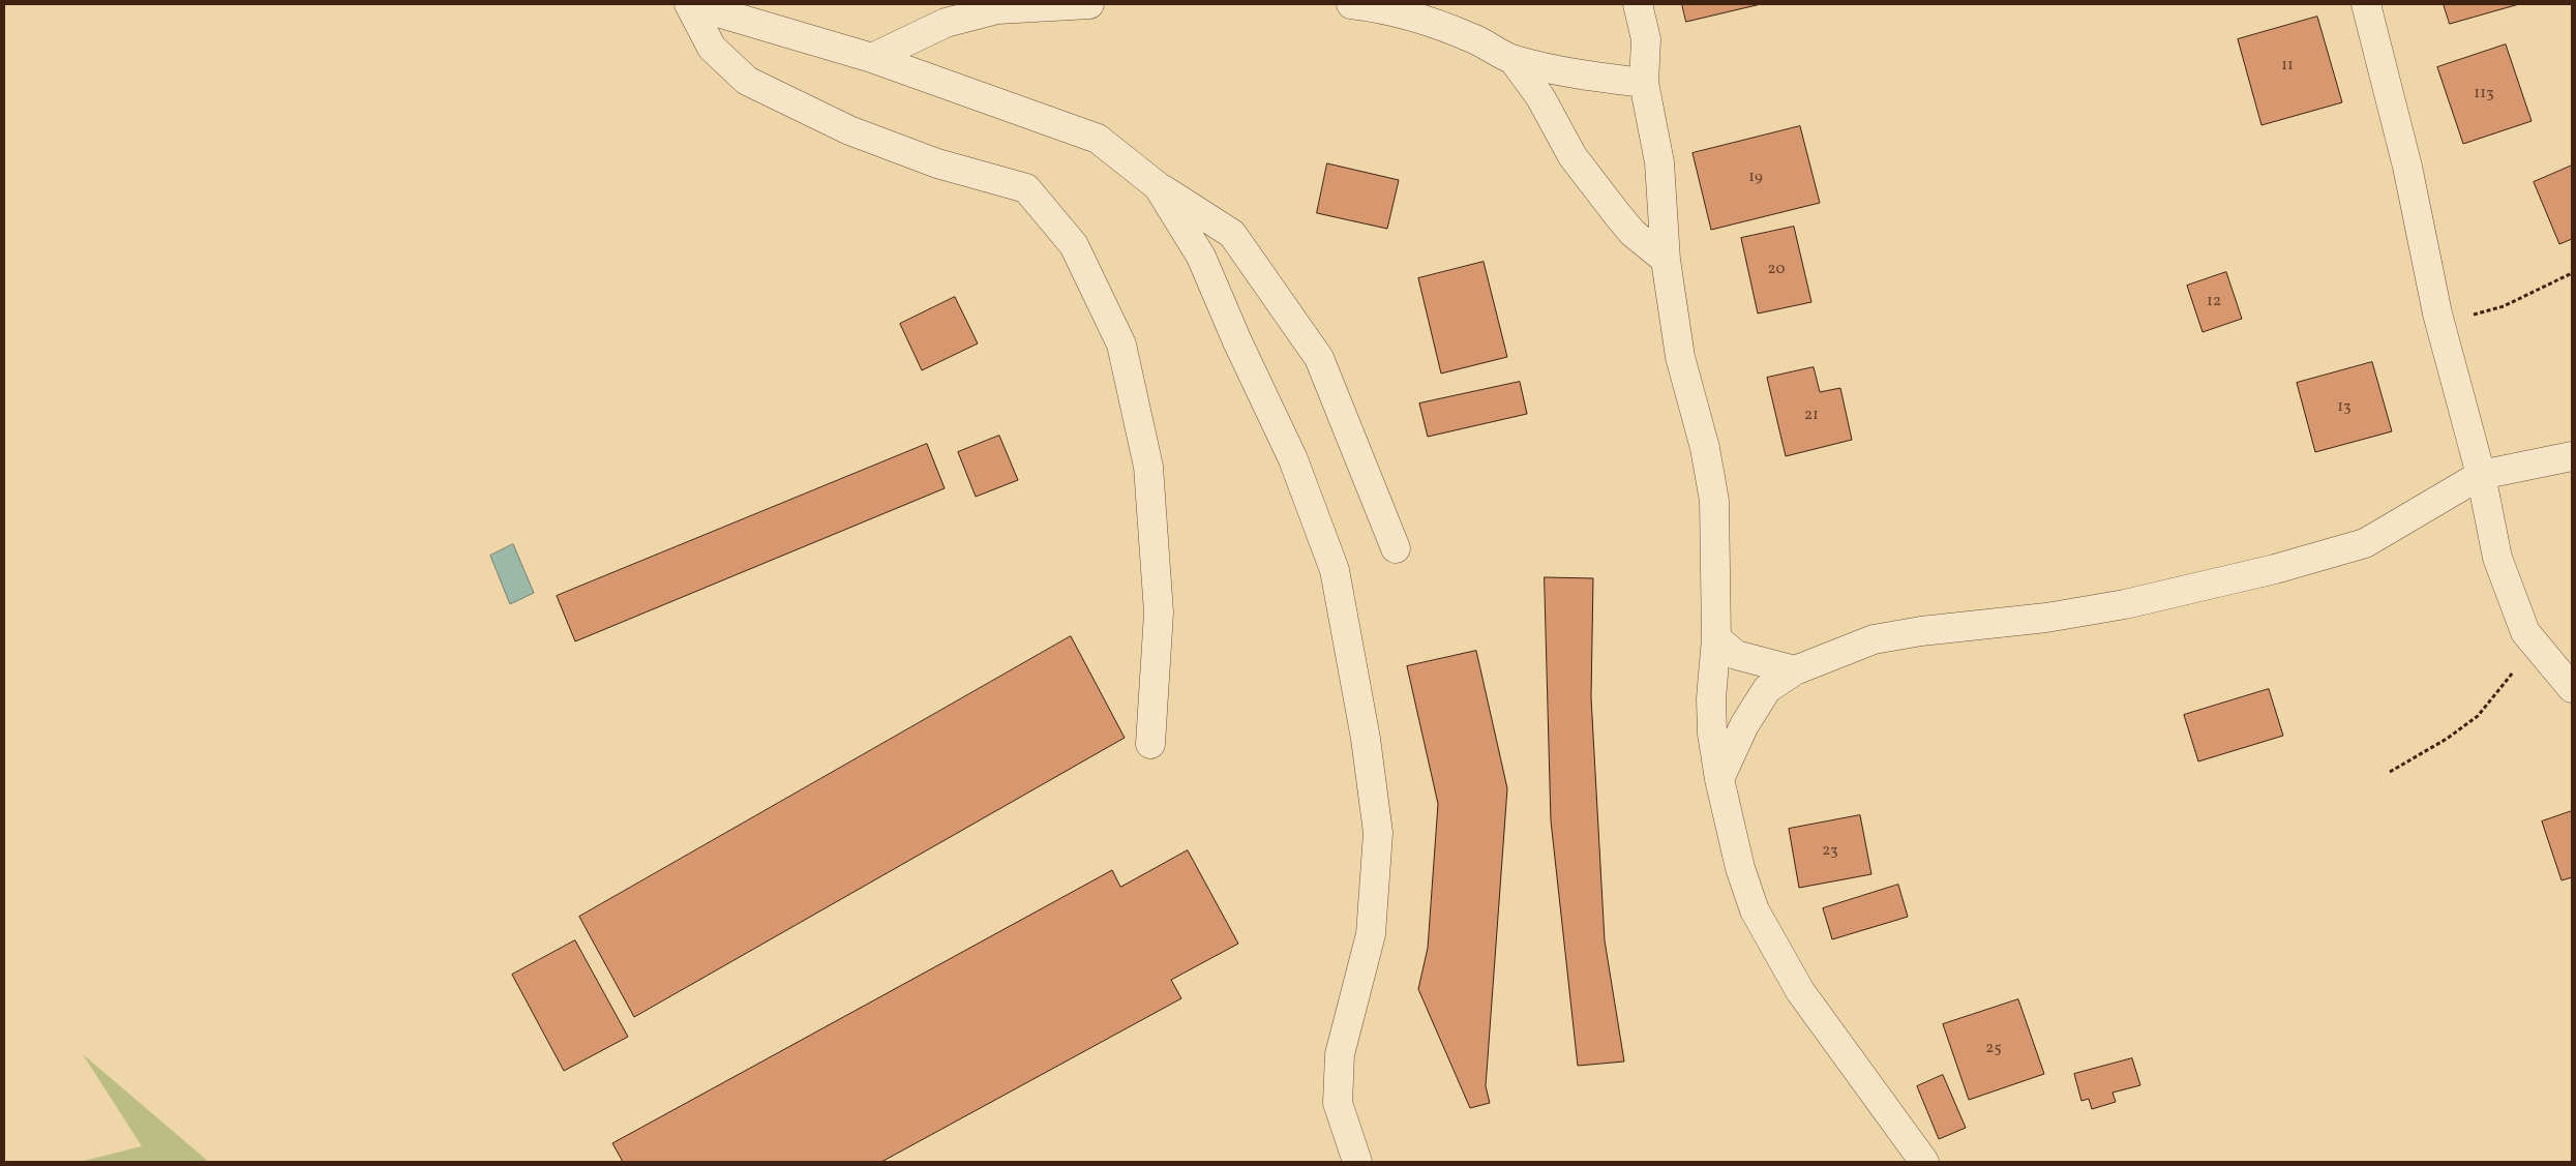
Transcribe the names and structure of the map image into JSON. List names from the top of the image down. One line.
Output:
{"house_numbers":["11","113","19","20","12","13","21","23","25"]}
